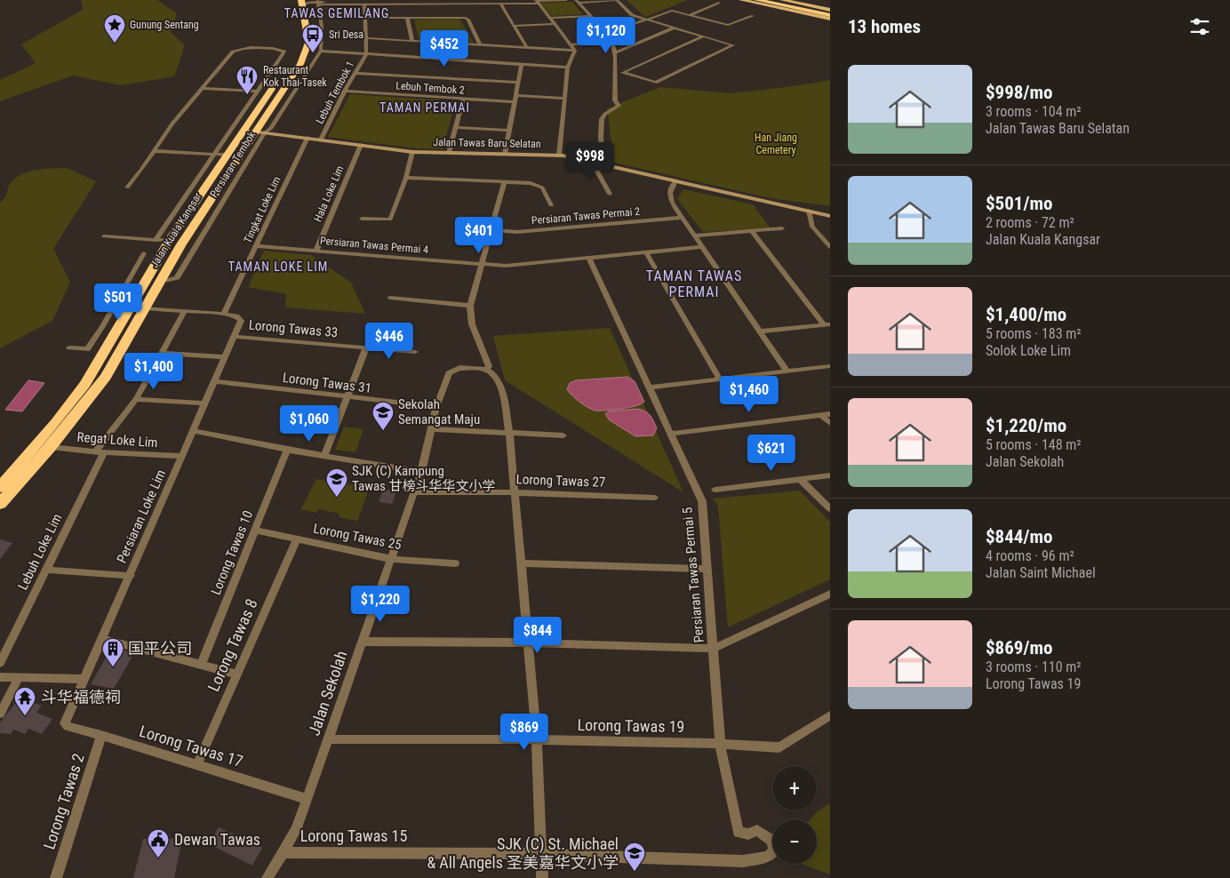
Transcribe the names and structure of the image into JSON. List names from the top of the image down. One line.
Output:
{"streets":{"highway":["Jalan Kuala Kangsar"],"street":["Lebuh Tembok 2","Lebuh Tembok 1","Jalan Tawas Baru Selatan","Persiaran Tembok","Hala Loke Lim","Tingkat Loke Lim","Persiaran Tawas Permai 2","Persiaran Tawas Permai 4","Lorong Tawas 33","Lorong Tawas 31","Regat Loke Lim","Lorong Tawas 27","Persiaran Loke Lim","Lorong Tawas 25","Lebuh Loke Lim","Lorong Tawas 10","Persiaran Tawas Permai 5","Lorong Tawas 8","Jalan Sekolah","Lorong Tawas 19","Lorong Tawas 17","Lorong Tawas 2","Lorong Tawas 15"]},"crossings":[["Lebuh Tembok 2","Lebuh Tembok 1"],["Lebuh Tembok 1","Jalan Tawas Baru Selatan"],["Jalan Tawas Baru Selatan","Persiaran Tembok"],["Jalan Tawas Baru Selatan","Hala Loke Lim"],["Jalan Tawas Baru Selatan","Tingkat Loke Lim"],["Jalan Tawas Baru Selatan","Jalan Kuala Kangsar"],["Persiaran Tembok","Jalan Kuala Kangsar"],["Hala Loke Lim","Persiaran Tawas Permai 4"],["Tingkat Loke Lim","Persiaran Tawas Permai 4"],["Tingkat Loke Lim","Persiaran Loke Lim"],["Jalan Kuala Kangsar","Regat Loke Lim"],["Persiaran Tawas Permai 4","Persiaran Tawas Permai 5"],["Lorong Tawas 33","Persiaran Loke Lim"],["Lorong Tawas 31","Persiaran Loke Lim"],["Lorong Tawas 31","Jalan Sekolah"],["Regat Loke Lim","Persiaran Loke Lim"],["Regat Loke Lim","Lebuh Loke Lim"],["Lorong Tawas 27","Jalan Sekolah"],["Persiaran Loke Lim","Lorong Tawas 17"],["Lorong Tawas 25","Lorong Tawas 10"],["Lorong Tawas 25","Lorong Tawas 8"],["Lorong Tawas 25","Jalan Sekolah"],["Persiaran Tawas Permai 5","Lorong Tawas 19"],["Persiaran Tawas Permai 5","Lorong Tawas 15"],["Lorong Tawas 8","Lorong Tawas 17"],["Jalan Sekolah","Lorong Tawas 19"],["Jalan Sekolah","Lorong Tawas 17"],["Jalan Sekolah","Lorong Tawas 15"],["Lorong Tawas 17","Lorong Tawas 2"]],"districts":["TAWAS GEMILANG","TAMAN PERMAI","TAMAN LOKE LIM","TAMAN TAWAS PERMAI"],"parks":["Han Jiang Cemetery"],"places":{"place":["Gunung Sentang"],"bus stop":["Sri Desa"],"restaurant":["Restaurant Kok Thai-Tasek"],"school or university":["Sekolah Semangat Maju","SJK (C) Kampung Tawas 甘榜斗华华文小学","SJK (C) St. Michael & All Angels 圣美嘉华文小学"],"building":["国平公司"],"temple":["斗华福德祠"],"public building":["Dewan Tawas"]},"page":{"heading":"13 homes","price":["$1,120","$452","$998","$401","$501","$446","$1,400","$1,460","$1,060","$621","$1,220","$844","$869"],"list":[{"name":"$998/mo","note":"3 rooms · 104 m² · Jalan Tawas Baru Selatan"},{"name":"$501/mo","note":"2 rooms · 72 m² · Jalan Kuala Kangsar"},{"name":"$1,400/mo","note":"5 rooms · 183 m² · Solok Loke Lim"},{"name":"$1,220/mo","note":"5 rooms · 148 m² · Jalan Sekolah"},{"name":"$844/mo","note":"4 rooms · 96 m² · Jalan Saint Michael"},{"name":"$869/mo","note":"3 rooms · 110 m² · Lorong Tawas 19"}],"map_buttons":["+","−"]}}
